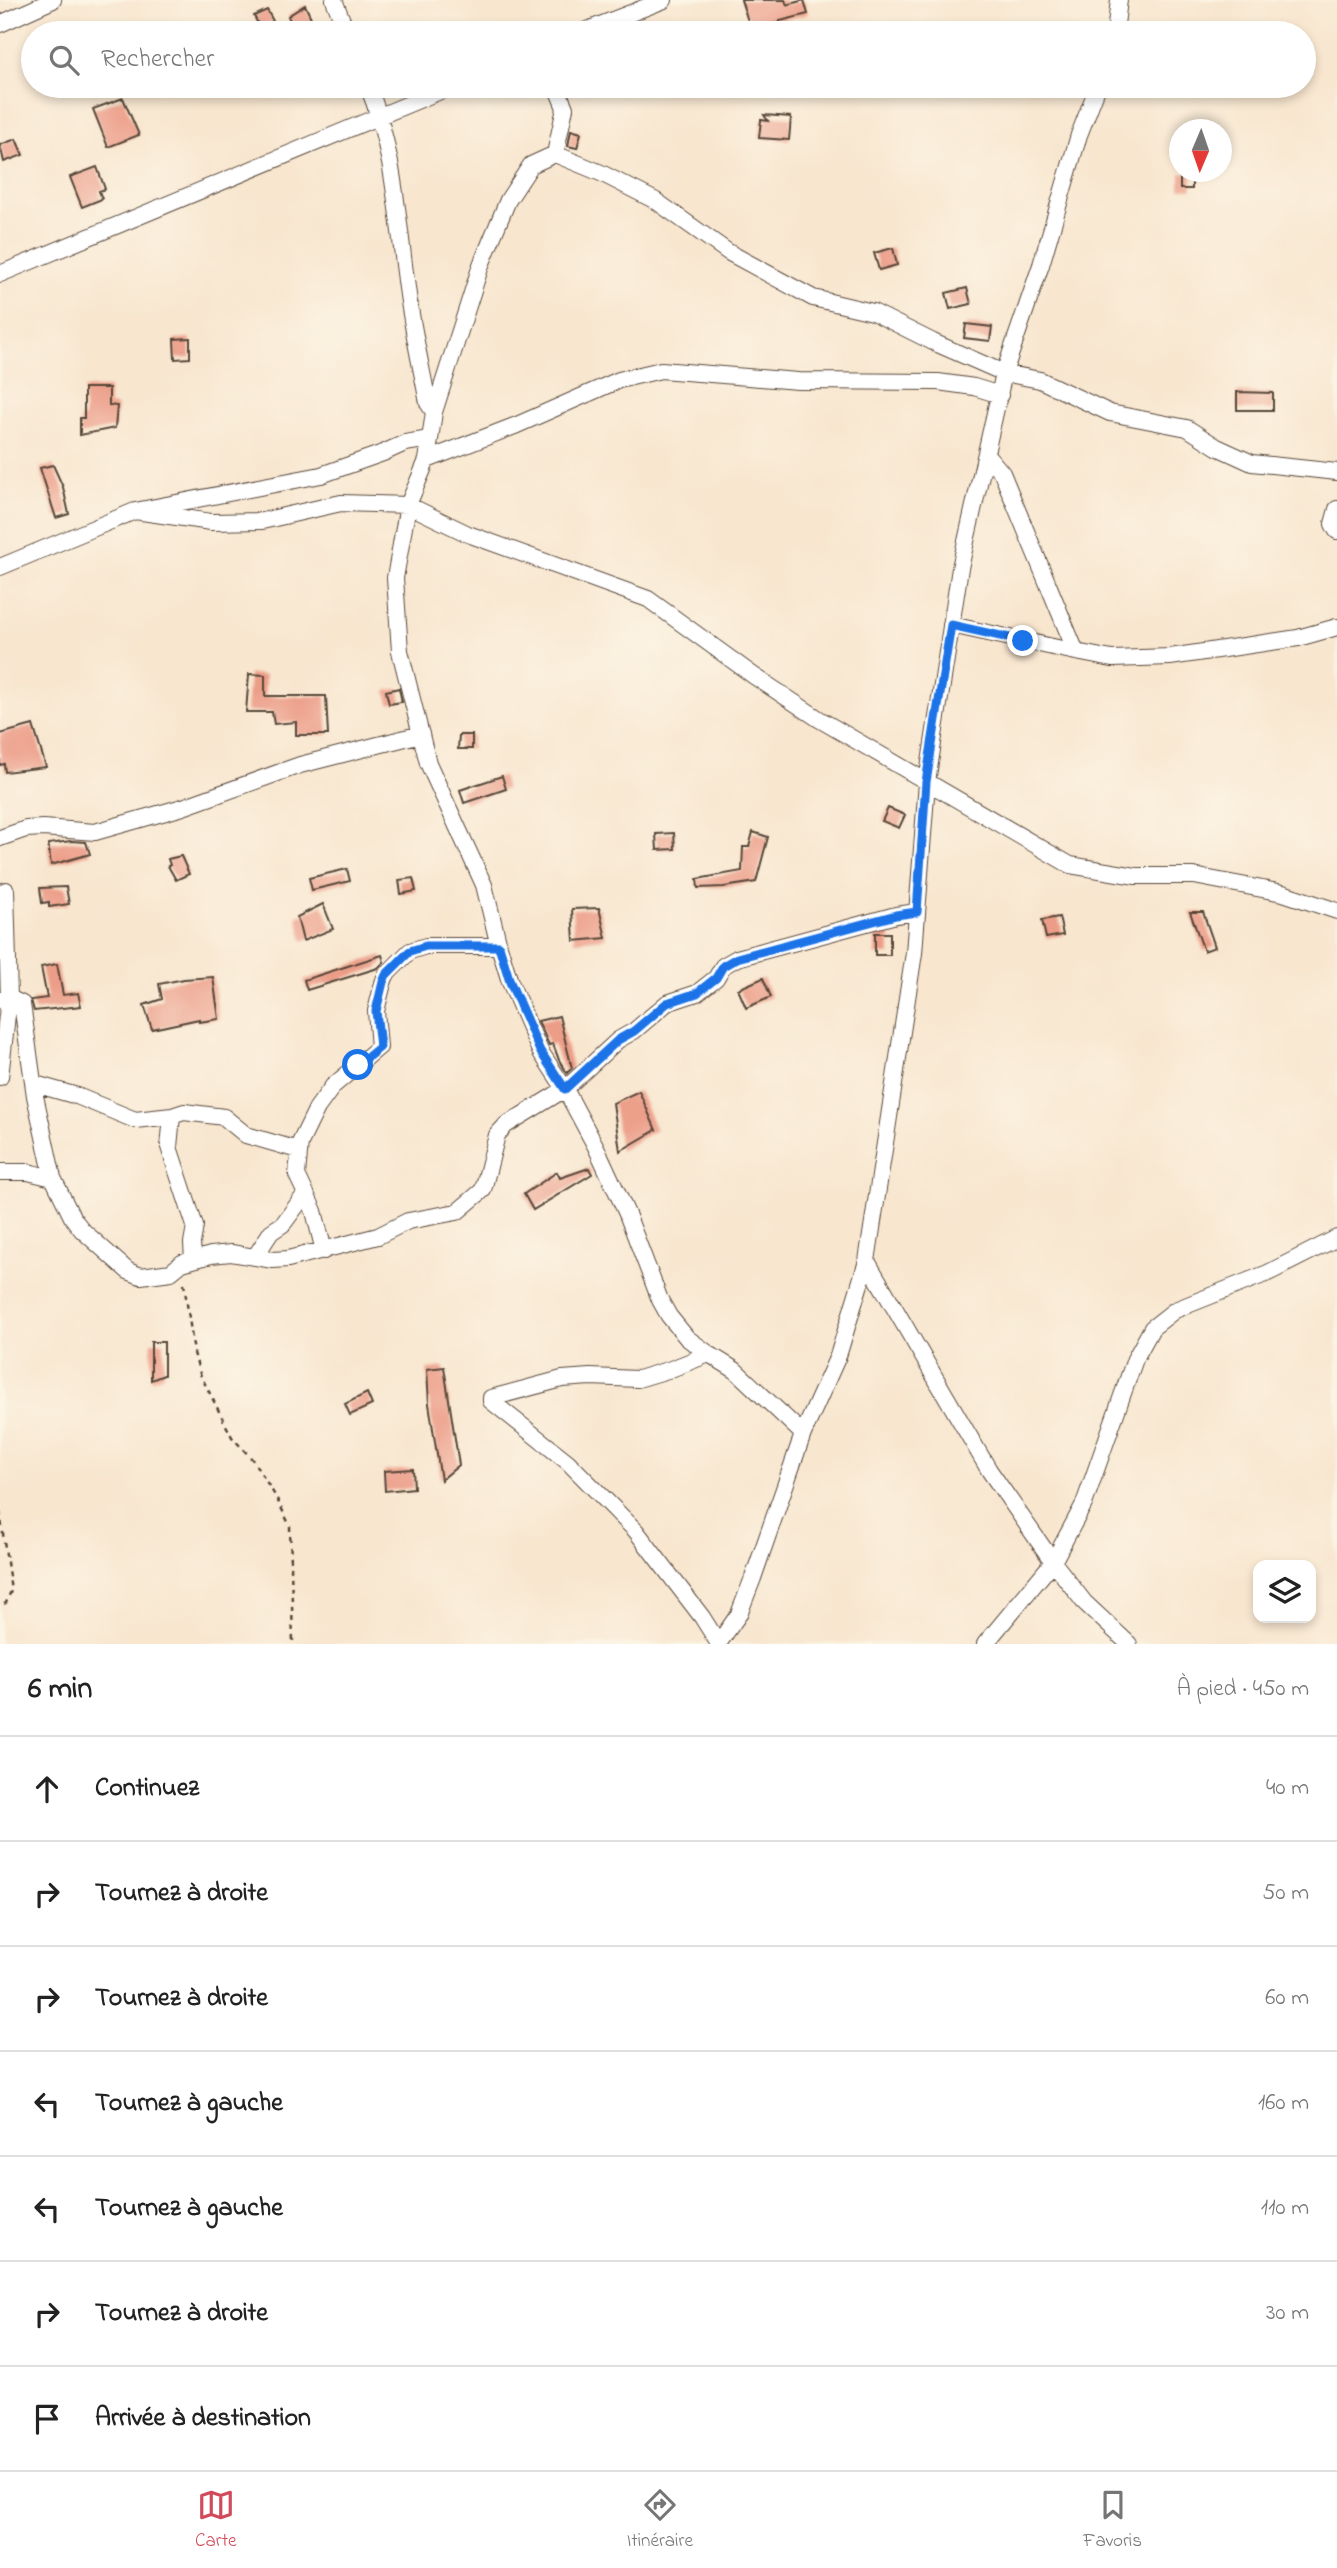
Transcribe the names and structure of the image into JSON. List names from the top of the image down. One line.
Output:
{"north":"bottom","page":{"search":"Rechercher","heading":["6 min","À pied · 450 m"],"list":[["Continuez","40 m"],["Tournez à droite","50 m"],["Tournez à droite","60 m"],["Tournez à gauche","160 m"],["Tournez à gauche","110 m"],["Tournez à droite","30 m"],"Arrivée à destination"],"nav":["Carte","Itinéraire","Favoris"]}}
